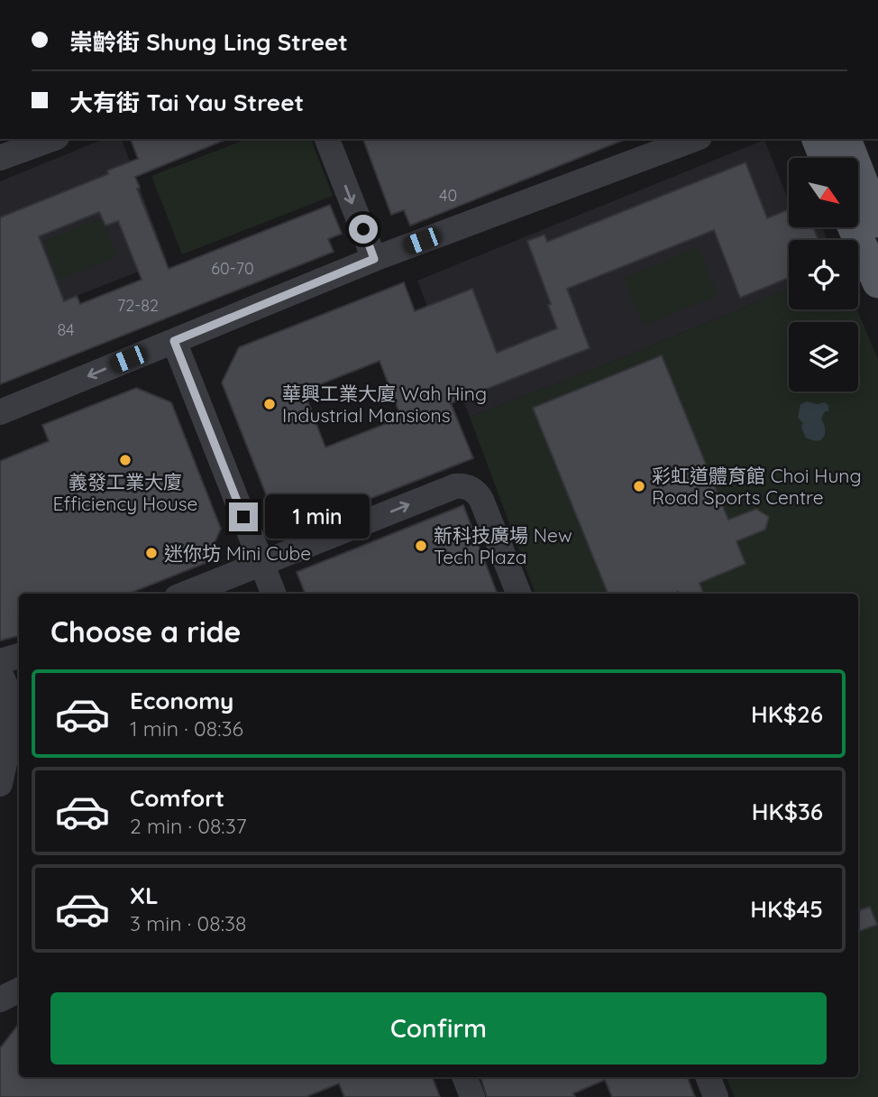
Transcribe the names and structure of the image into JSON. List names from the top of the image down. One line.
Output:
{"places":["華興工業大廈 Wah Hing Industrial Mansions","義發工業大廈 Efficiency House","彩虹道體育館 Choi Hung Road Sports Centre","新科技廣場 New Tech Plaza","迷你坊 Mini Cube"],"house_numbers":["40","60-70","72-82","84"],"north":"bottom right","page":{"banner":["崇齡街 Shung Ling Street","大有街 Tai Yau Street"],"bubble":"1 min","heading":"Choose a ride","list":[{"name":"Economy","note":"1 min · 08:36","value":"HK$26"},{"name":"Comfort","note":"2 min · 08:37","value":"HK$36"},{"name":"XL","note":"3 min · 08:38","value":"HK$45"}],"buttons":"Confirm"}}
